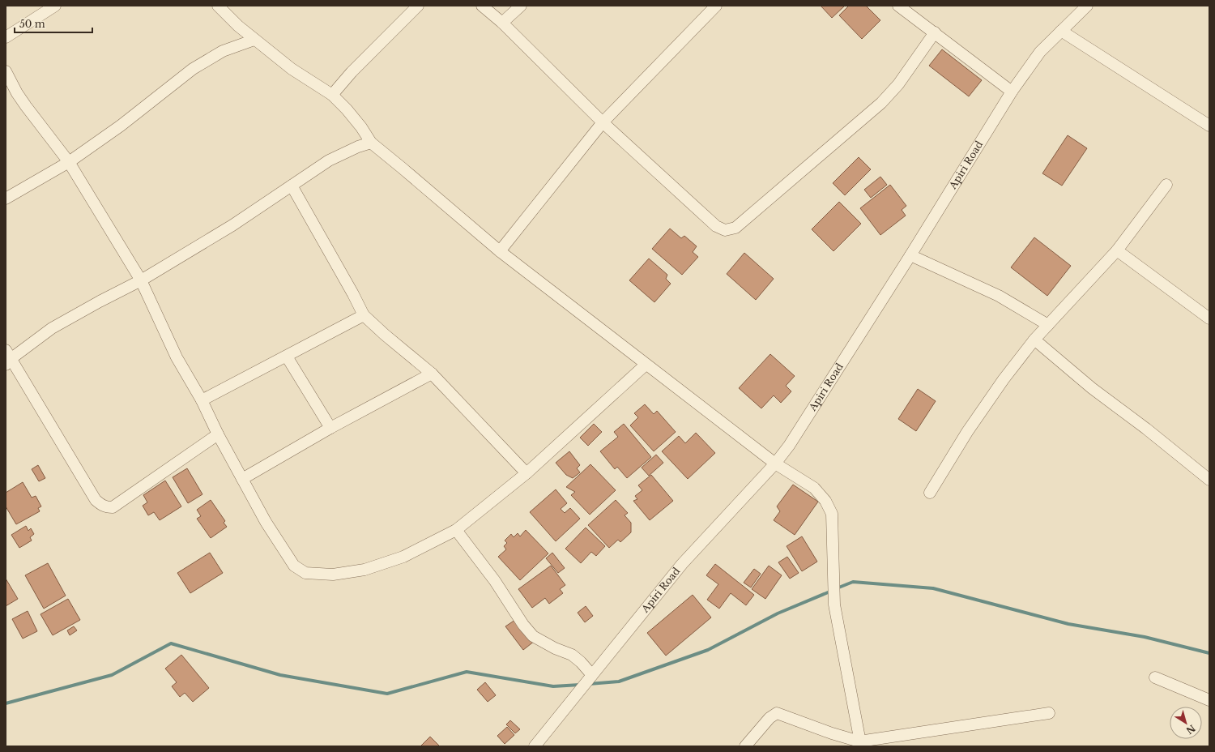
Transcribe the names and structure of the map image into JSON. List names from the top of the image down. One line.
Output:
{"streets":{"street":["Apiri Road"]},"scale_bar":"50 m","north":"bottom right"}
